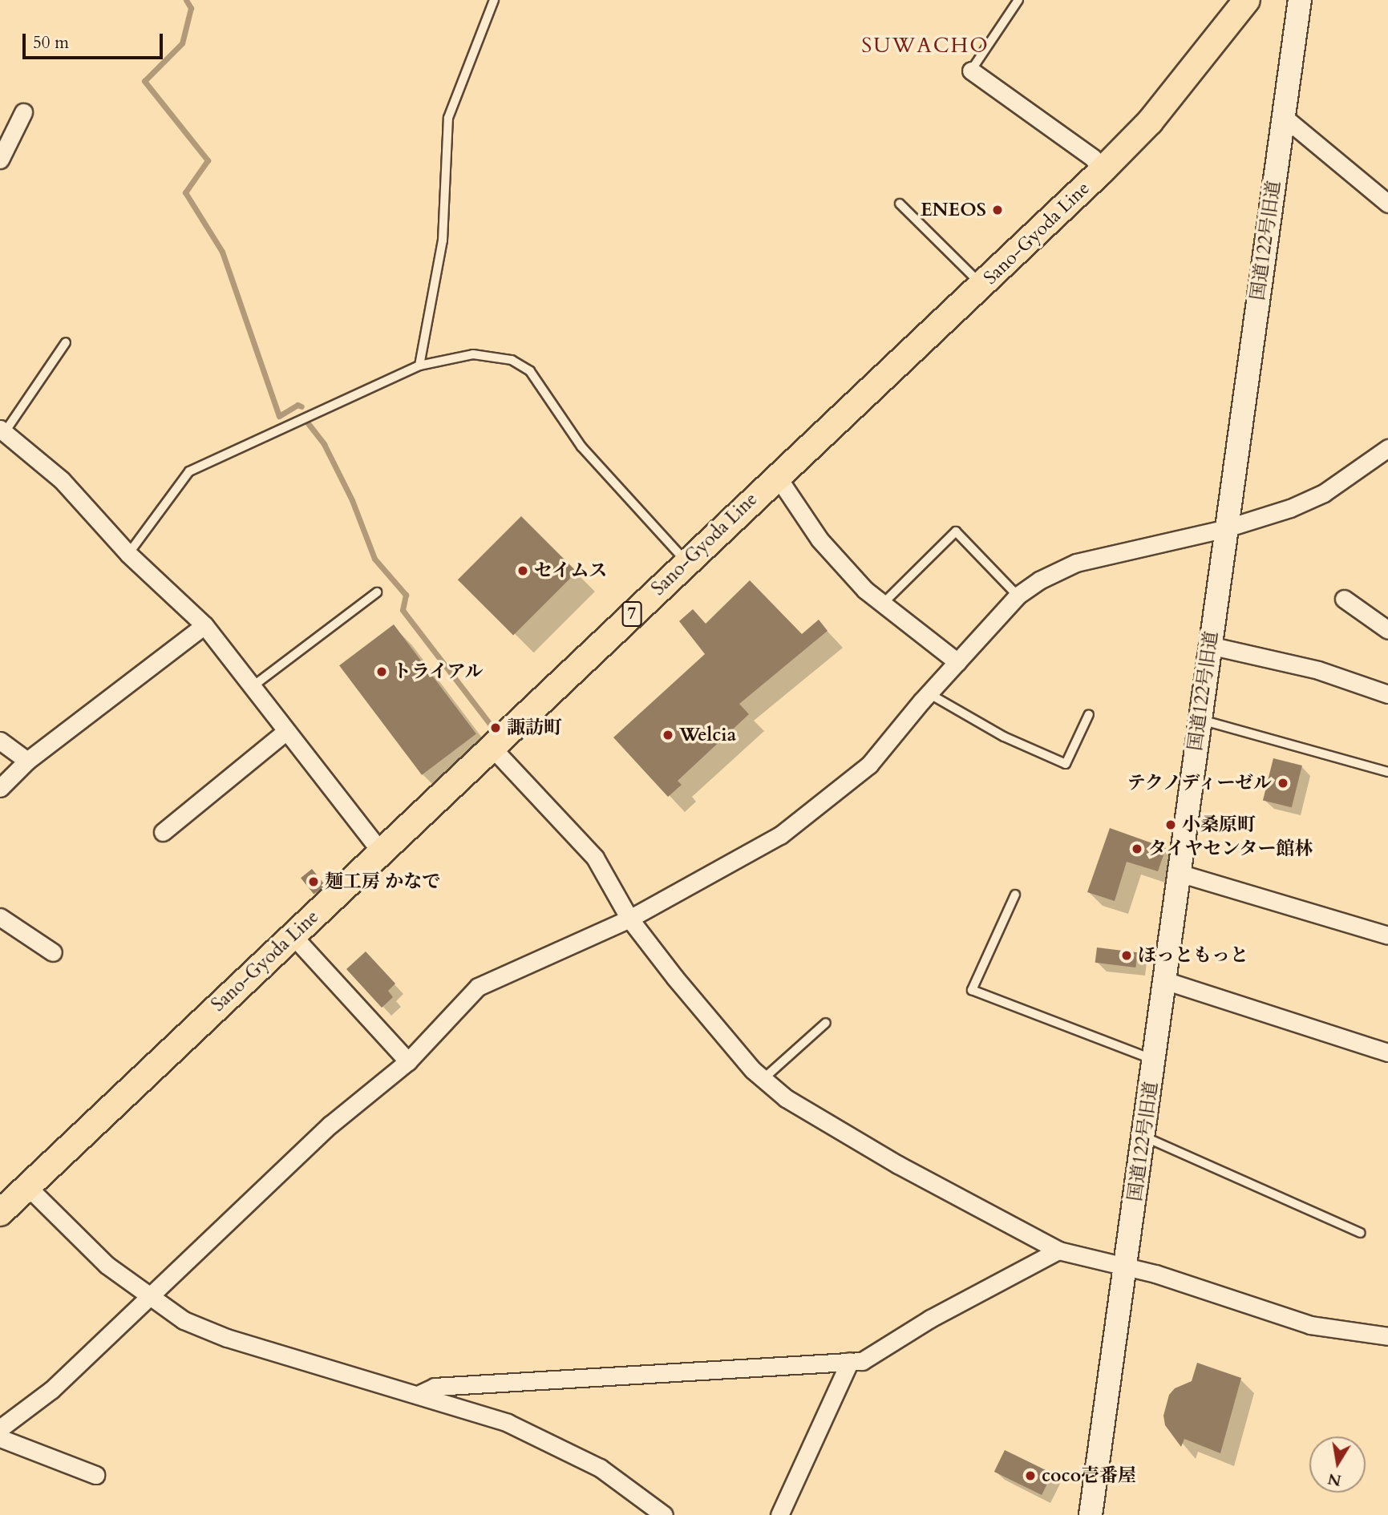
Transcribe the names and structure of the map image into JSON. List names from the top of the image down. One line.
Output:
{"streets":{"main road":["Sano-Gyoda Line","7"],"street":["国道122号旧道"]},"districts":["SUWACHO"],"places":["ENEOS","セイムス","トライアル","諏訪町","Welcia","テクノディーゼル","小桑原町","タイヤセンター館林","麺工房 かなで","ほっともっと","coco壱番屋"],"scale_bar":"50 m","north":"bottom"}
